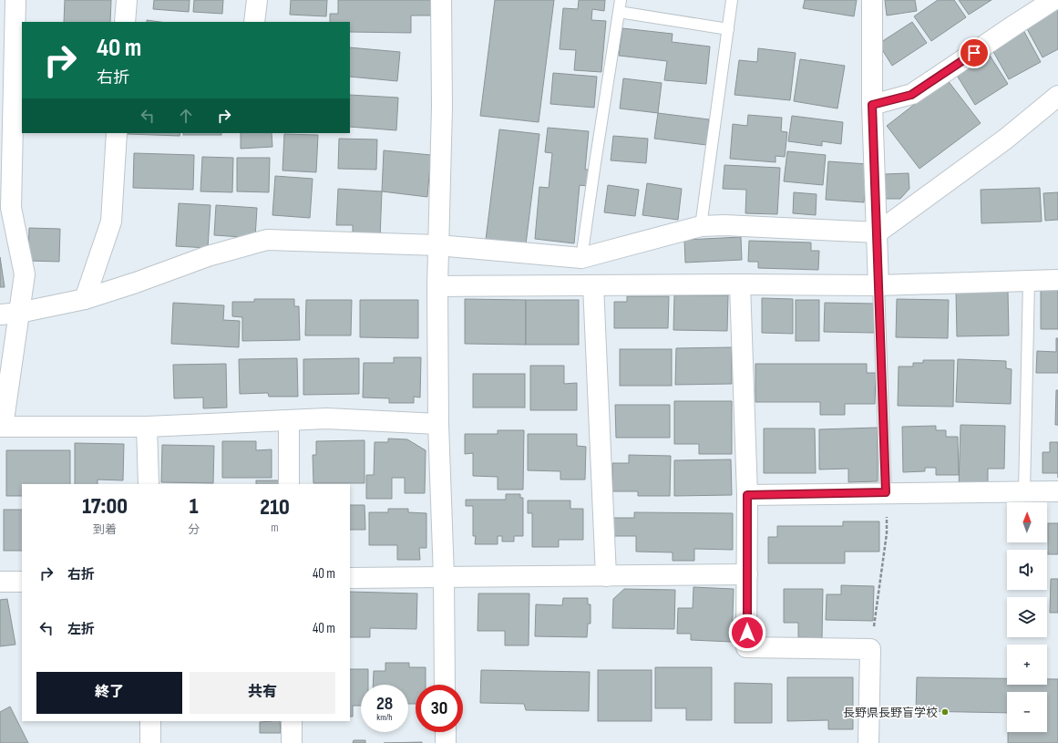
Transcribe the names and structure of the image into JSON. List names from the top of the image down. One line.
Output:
{"places":["長野県長野盲学校"],"north":"top","page":{"turn":["40 m","右折"],"eta":["17:00","到着","1","分","210","m"],"map_buttons":["+","−"],"list":[{"name":"右折","value":"40 m"},{"name":"左折","value":"40 m"}],"buttons":["終了","共有"],"speed":"28 km/h","limit":"30"}}
